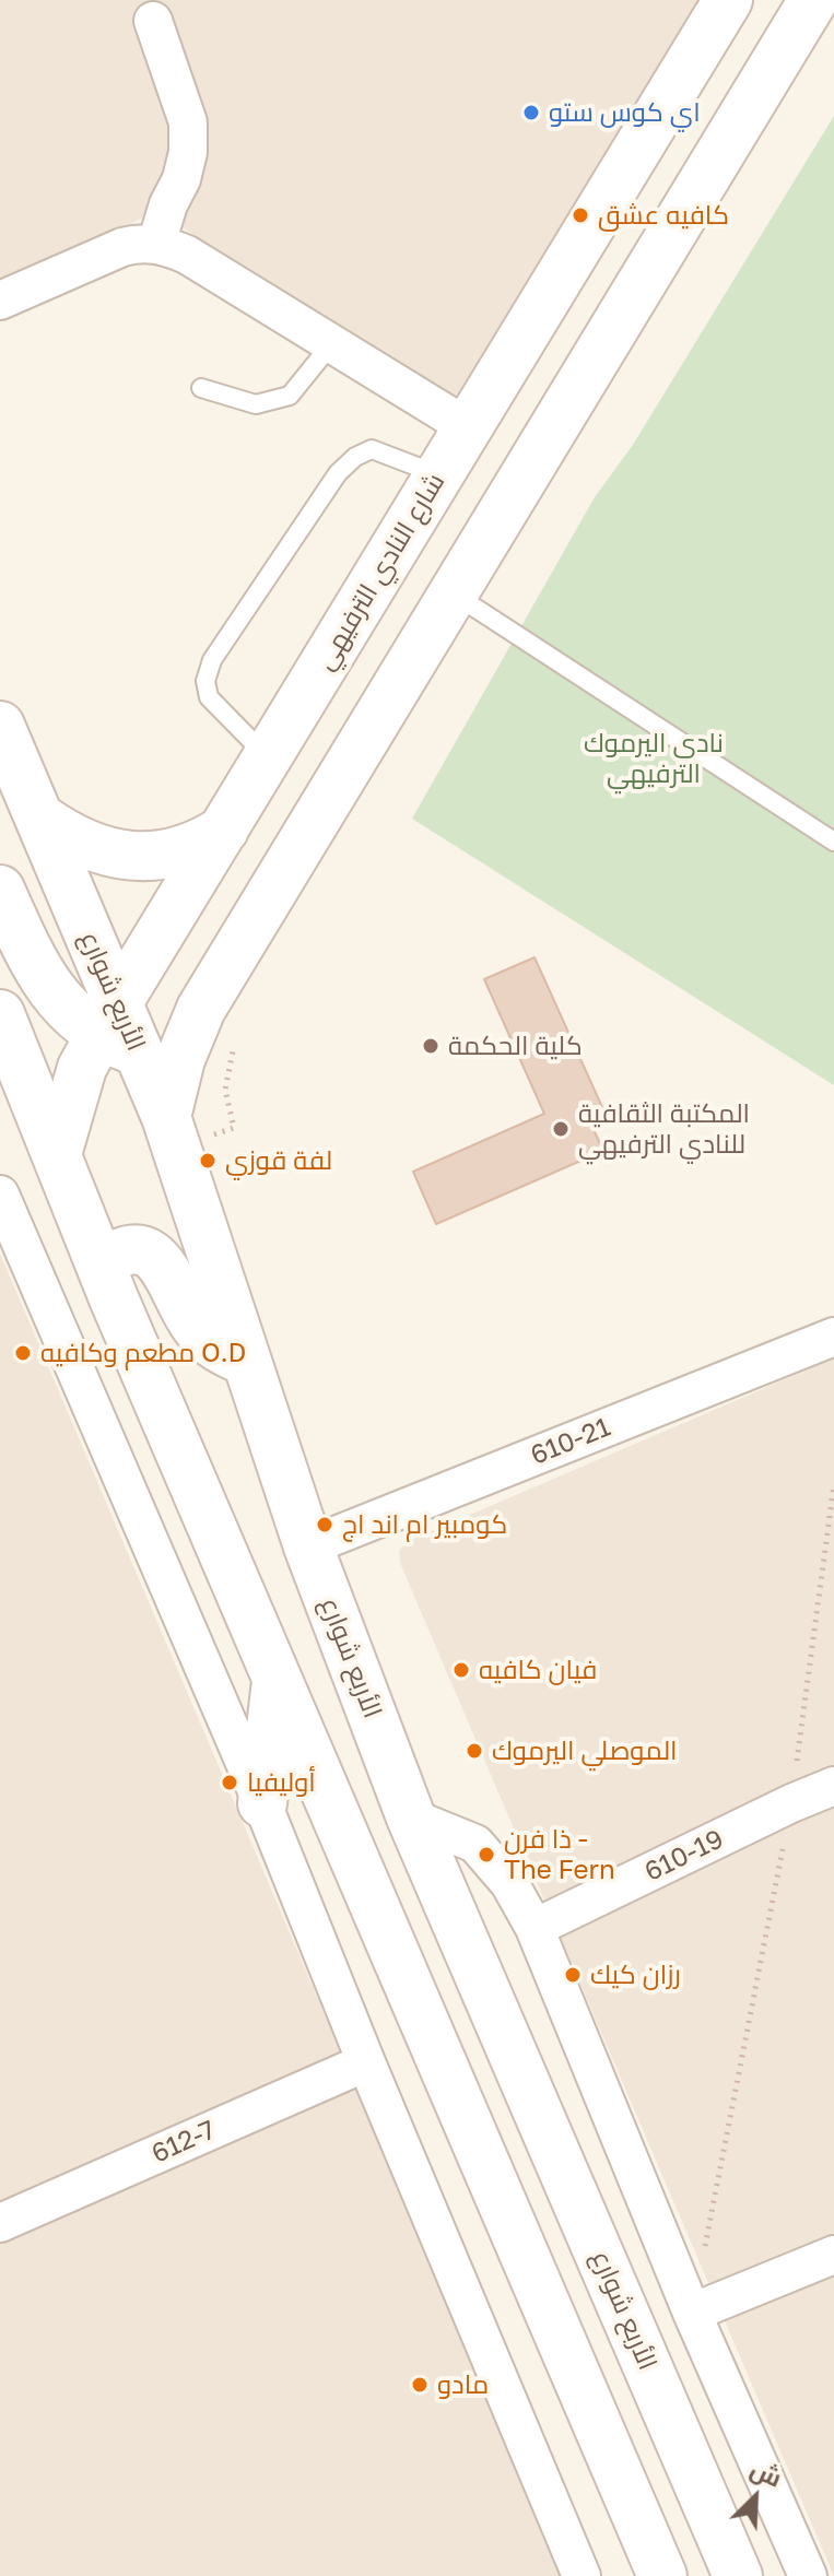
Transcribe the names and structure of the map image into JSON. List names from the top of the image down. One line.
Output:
{"streets":{"main road":["شارع النادي الترفيهي","الأربع شوارع"],"street":["610-21","610-19","612-7"]},"crossings":[["شارع النادي الترفيهي","الأربع شوارع"],["الأربع شوارع","610-21"]],"parks":["نادي اليرموك الترفيهي"],"places":["اي كوس ستو","كافيه عشق","كلية الحكمة","المكتبة الثقافية للنادي الترفيهي","لفة قوزي","مطعم وكافيه O.D","كومبير ام اند اج","فيان كافيه","الموصلي اليرموك","أوليفيا","ذا فرن - The Fern","رزان كيك","مادو"],"north":"top right"}
